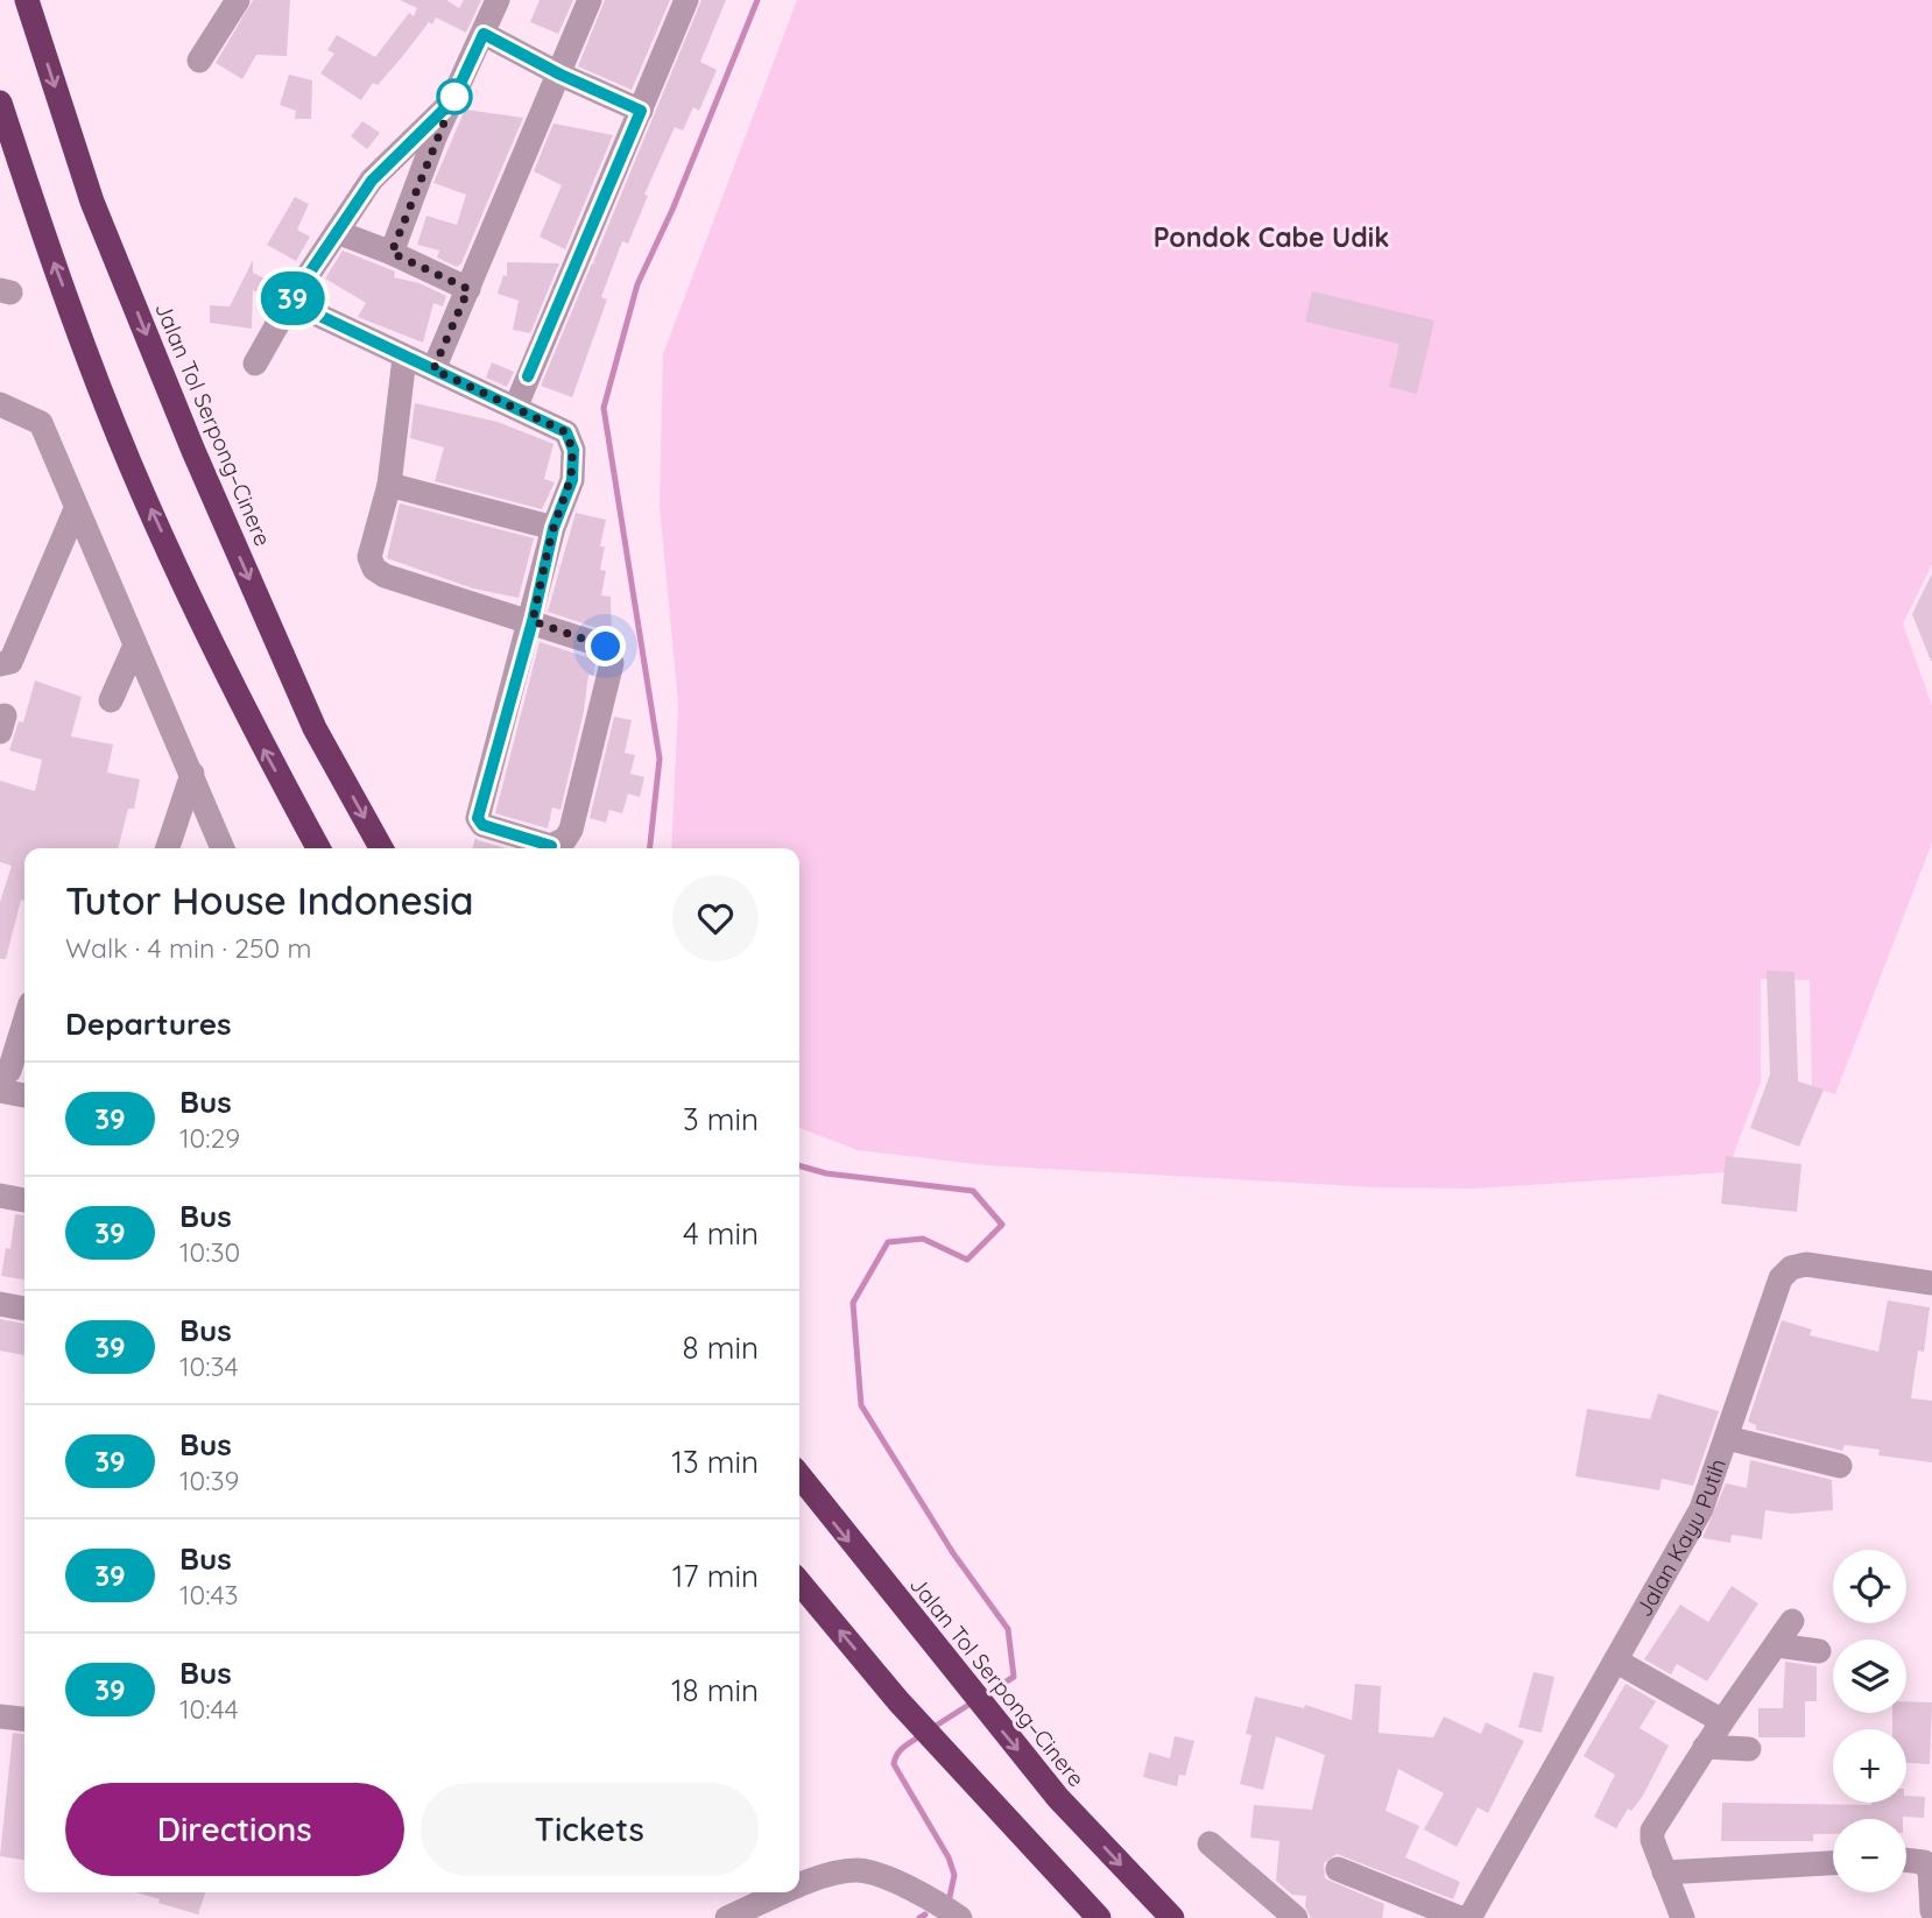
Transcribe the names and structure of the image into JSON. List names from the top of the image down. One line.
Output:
{"streets":{"highway":["Jalan Tol Serpong–Cinere"],"street":["Jalan Kayu Putih"]},"districts":["Pondok Cabe Udik"],"lines":["bus line 39"],"page":{"on_map":"39","heading":[["Tutor House Indonesia","Walk · 4 min · 250 m"],"Departures"],"list":[{"mark":"39","name":"Bus","note":"10:29","value":"3 min"},{"mark":"39","name":"Bus","note":"10:30","value":"4 min"},{"mark":"39","name":"Bus","note":"10:34","value":"8 min"},{"mark":"39","name":"Bus","note":"10:39","value":"13 min"},{"mark":"39","name":"Bus","note":"10:43","value":"17 min"},{"mark":"39","name":"Bus","note":"10:44","value":"18 min"}],"map_buttons":["+","−"],"buttons":["Directions","Tickets"]}}
